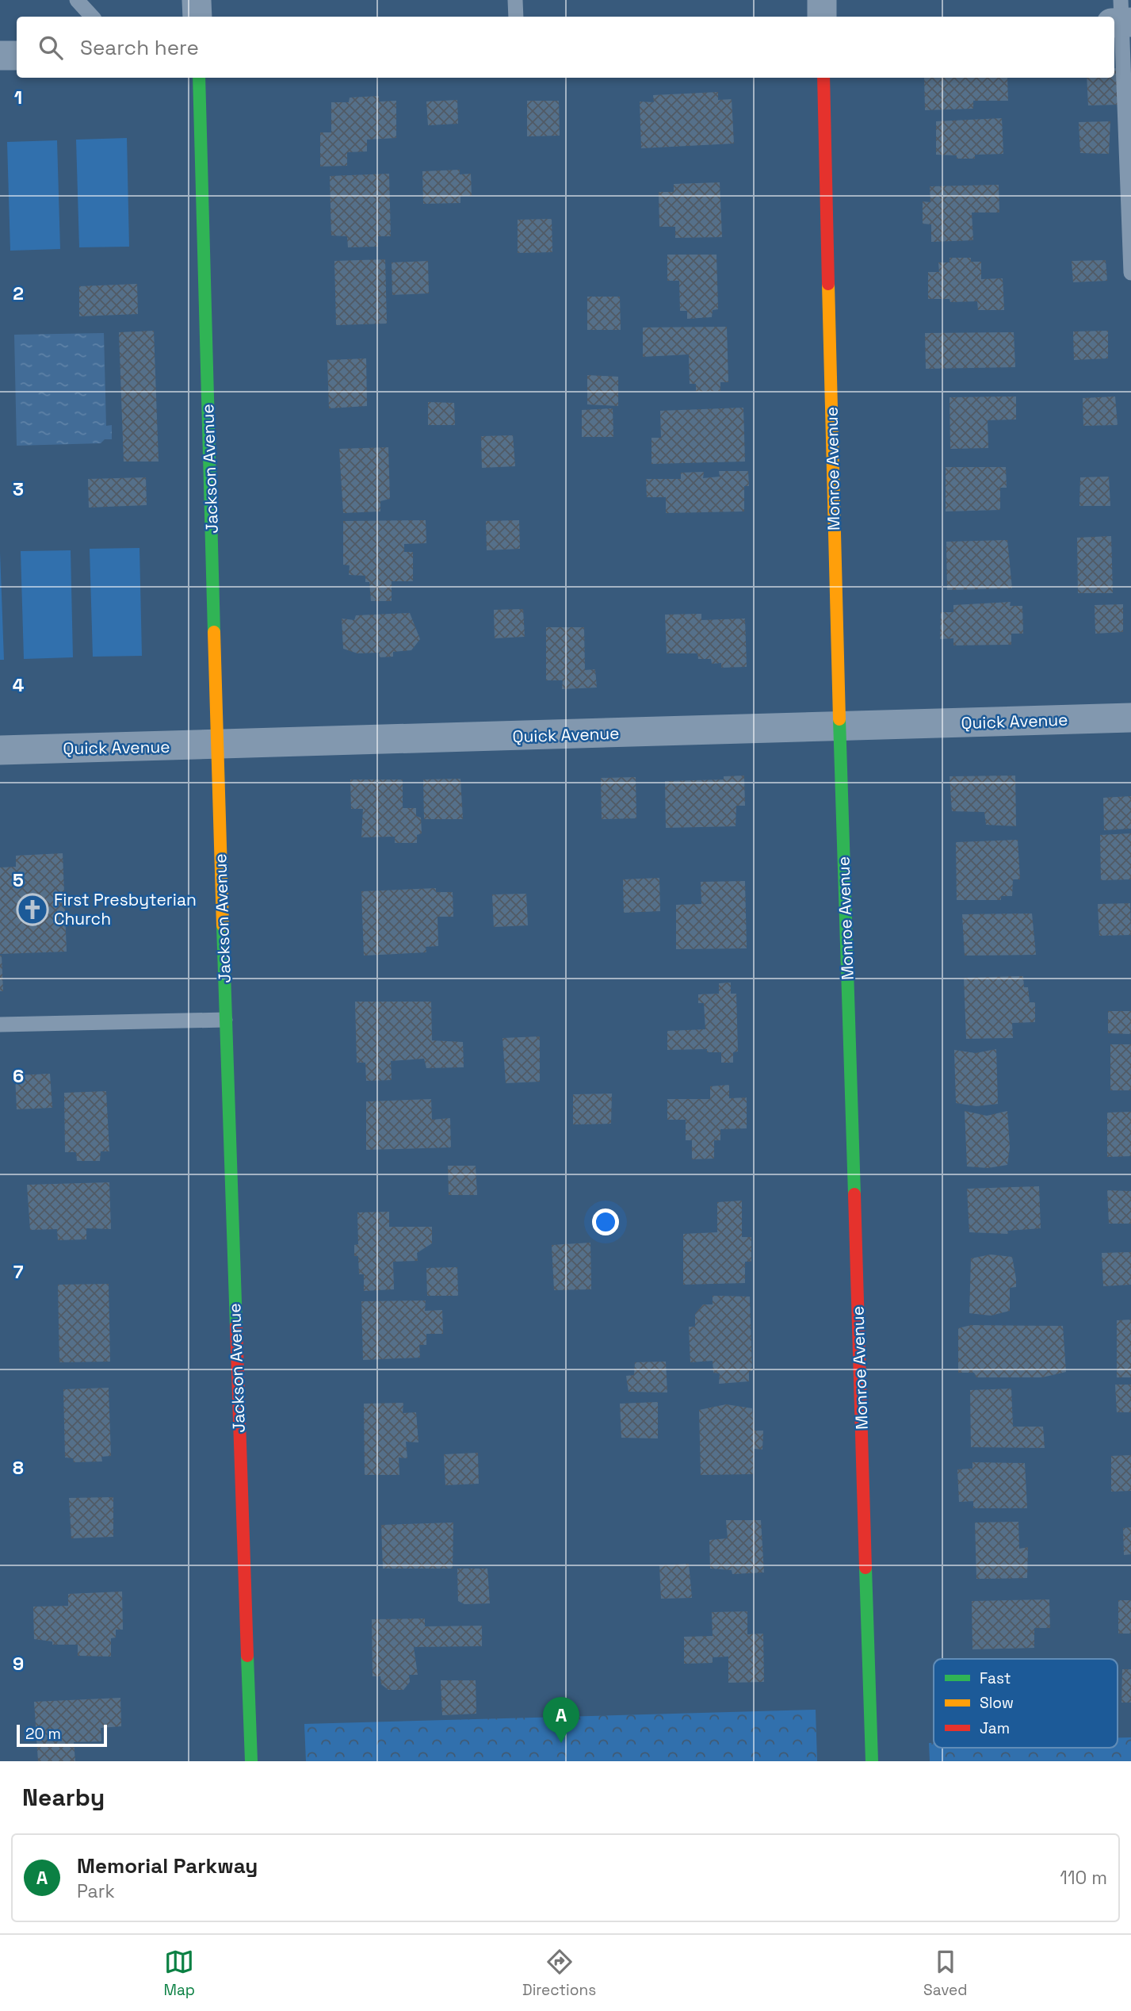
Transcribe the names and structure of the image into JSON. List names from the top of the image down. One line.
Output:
{"streets":{"street":["Jackson Avenue","Monroe Avenue","Quick Avenue"]},"crossings":[["Jackson Avenue","Quick Avenue"],["Monroe Avenue","Quick Avenue"]],"places":{"church":["First Presbyterian Church"]},"legend":["Fast","Slow","Jam"],"scale_bar":"20 m","page":{"search":"Search here","pins":"A","scale":"20 m","heading":"Nearby","list":[{"mark":"A","name":"Memorial Parkway","note":"Park","value":"110 m"}],"nav":["Map","Directions","Saved"]},"grid":{"rows":["1","2","3","4","5","6","7","8","9"]}}
